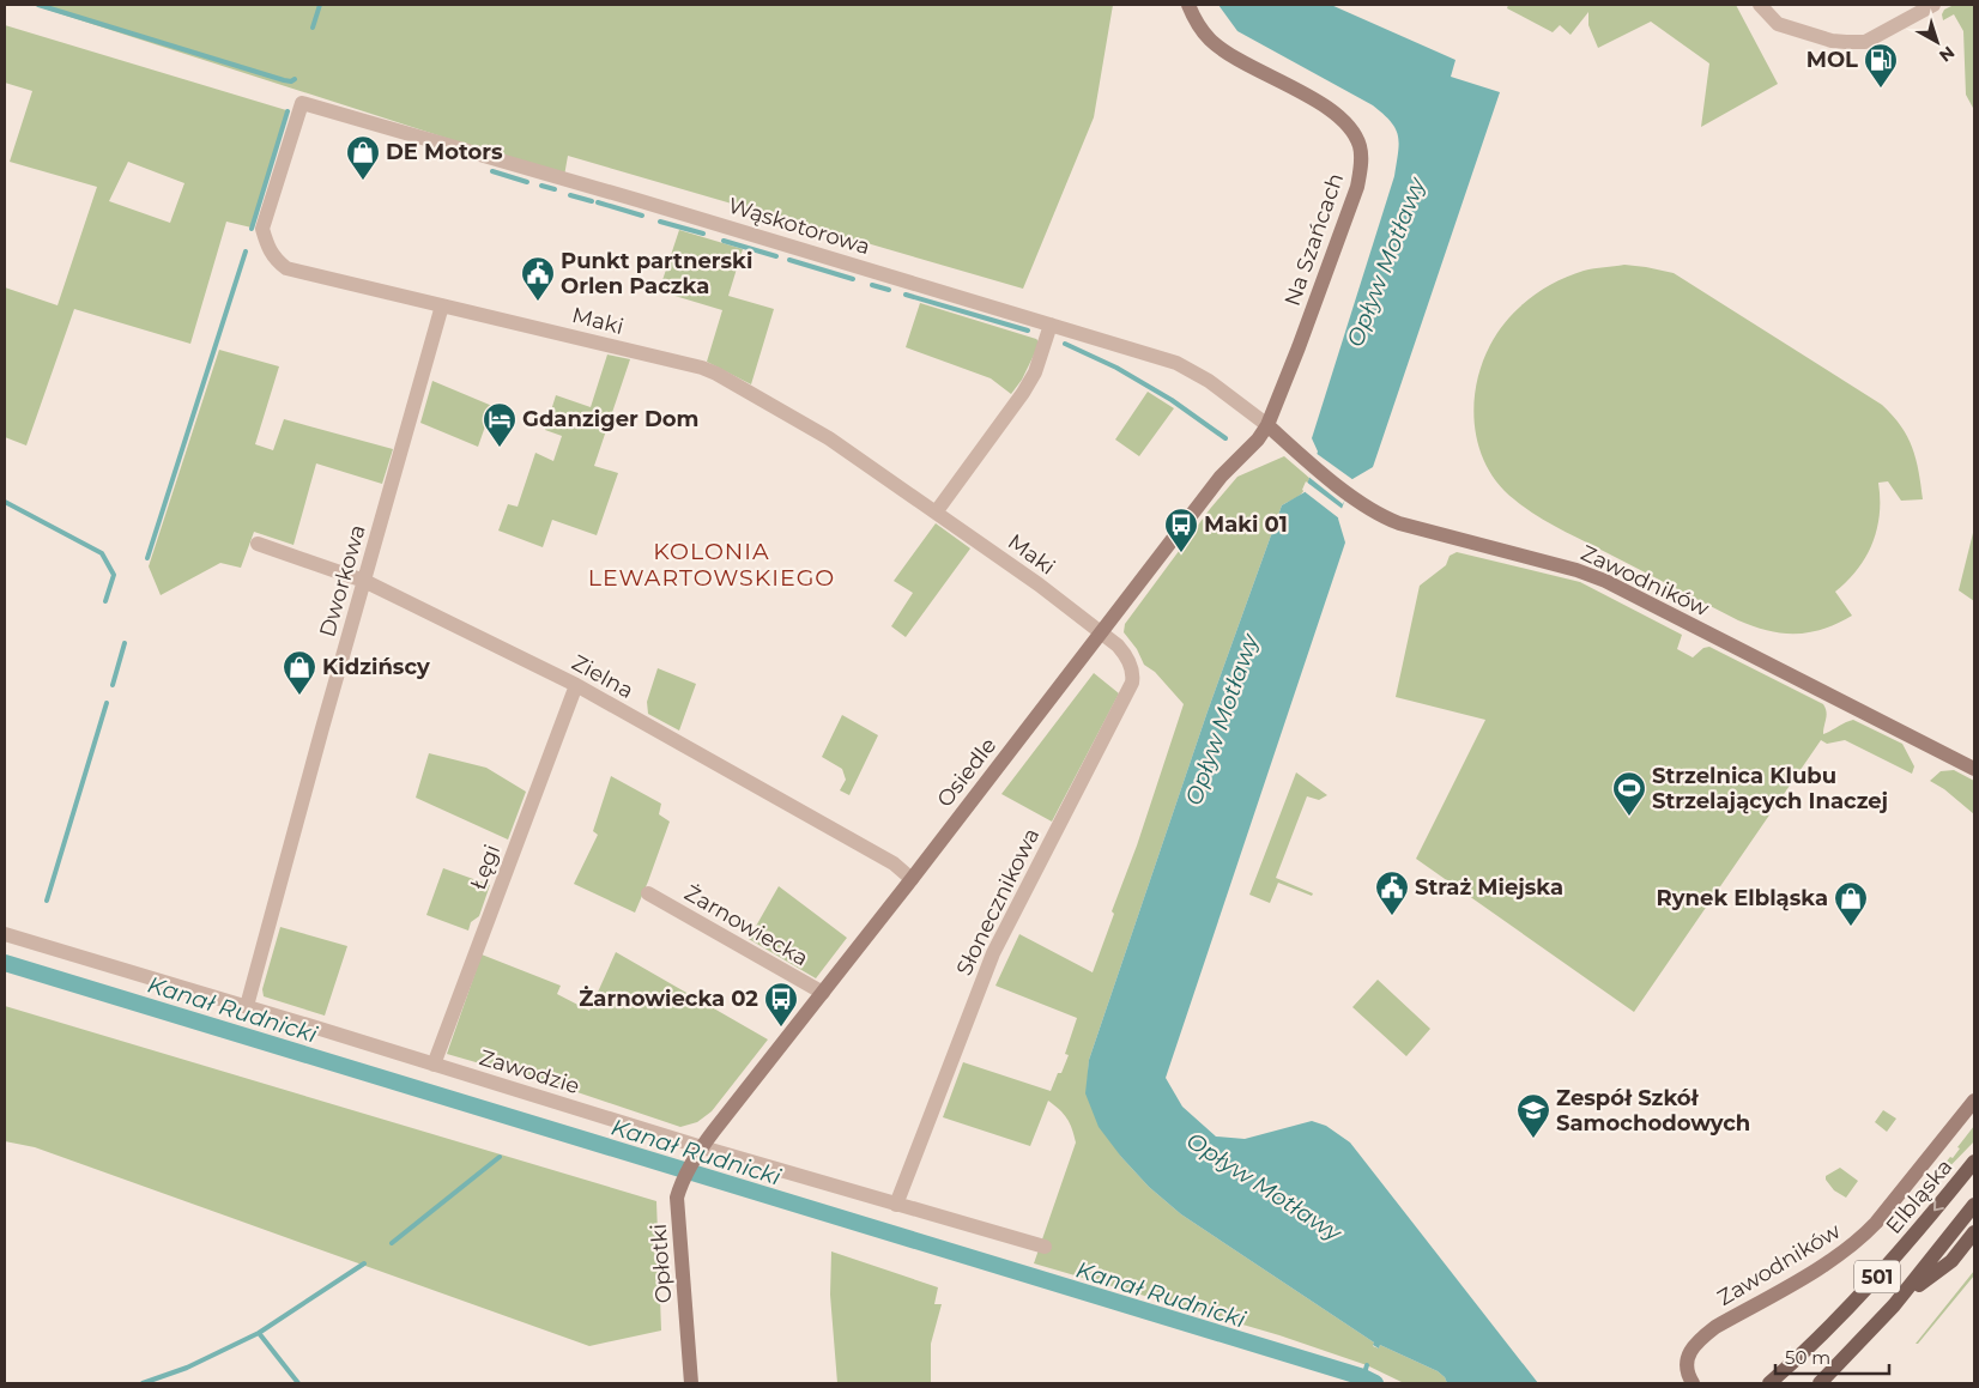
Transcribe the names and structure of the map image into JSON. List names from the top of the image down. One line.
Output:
{"streets":{"main road":["Elbląska","501"],"street":["Wąskotorowa","Na Szańcach","Maki","Dworkowa","Zawodników","Zielna","Osiedle","Łęgi","Słonecznikowa","Żarnowiecka","Zawodzie","Opłotki"]},"crossings":[["Wąskotorowa","Na Szańcach"],["Wąskotorowa","Maki"],["Wąskotorowa","Zawodników"],["Wąskotorowa","Osiedle"],["Na Szańcach","Zawodników"],["Na Szańcach","Osiedle"],["Maki","Dworkowa"],["Maki","Osiedle"],["Maki","Słonecznikowa"],["Dworkowa","Zielna"],["Dworkowa","Zawodzie"],["Zawodników","Osiedle"],["Zielna","Osiedle"],["Zielna","Łęgi"],["Osiedle","Słonecznikowa"],["Osiedle","Żarnowiecka"],["Osiedle","Zawodzie"],["Osiedle","Opłotki"],["Łęgi","Zawodzie"],["Słonecznikowa","Zawodzie"],["Zawodzie","Opłotki"]],"districts":["KOLONIA LEWARTOWSKIEGO"],"water":["Opływ Motławy","Kanał Rudnicki"],"places":{"fuel station":["MOL"],"shop":["DE Motors","Kidzińscy","Rynek Elbląska"],"public building":["Punkt partnerski Orlen Paczka","Straż Miejska"],"hotel":["Gdanziger Dom"],"bus stop":["Maki 01","Żarnowiecka 02"],"sports":["Strzelnica Klubu Strzelających Inaczej"],"school or university":["Zespół Szkół Samochodowych"]},"scale_bar":"50 m","north":"bottom right"}
